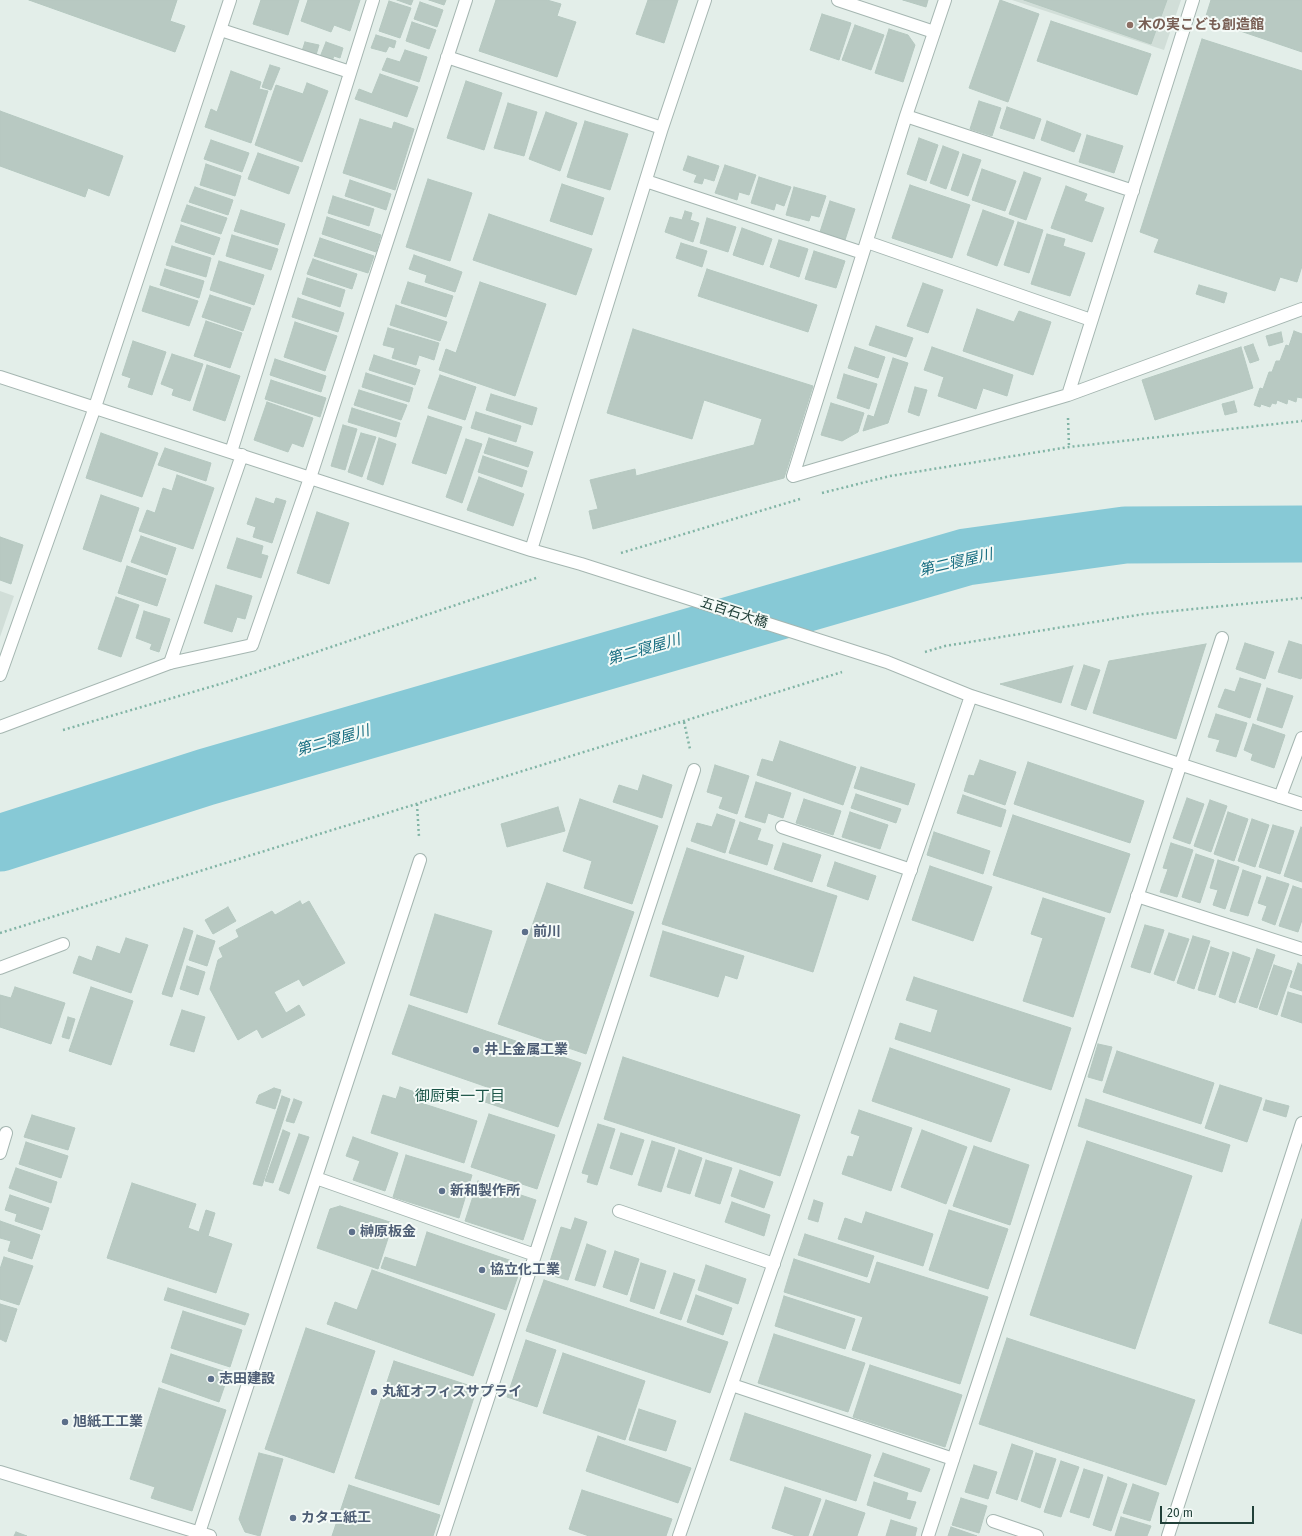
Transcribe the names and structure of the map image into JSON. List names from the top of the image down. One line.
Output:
{"streets":{"street":["五百石大橋"]},"districts":["御厨東一丁目"],"water":["第二寝屋川"],"places":["木の実こども創造館","前川","井上金属工業","新和製作所","榊原板金","協立化工業","志田建設","丸紅オフィスサプライ","旭紙工工業","カタエ紙工"],"scale_bar":"20 m"}
